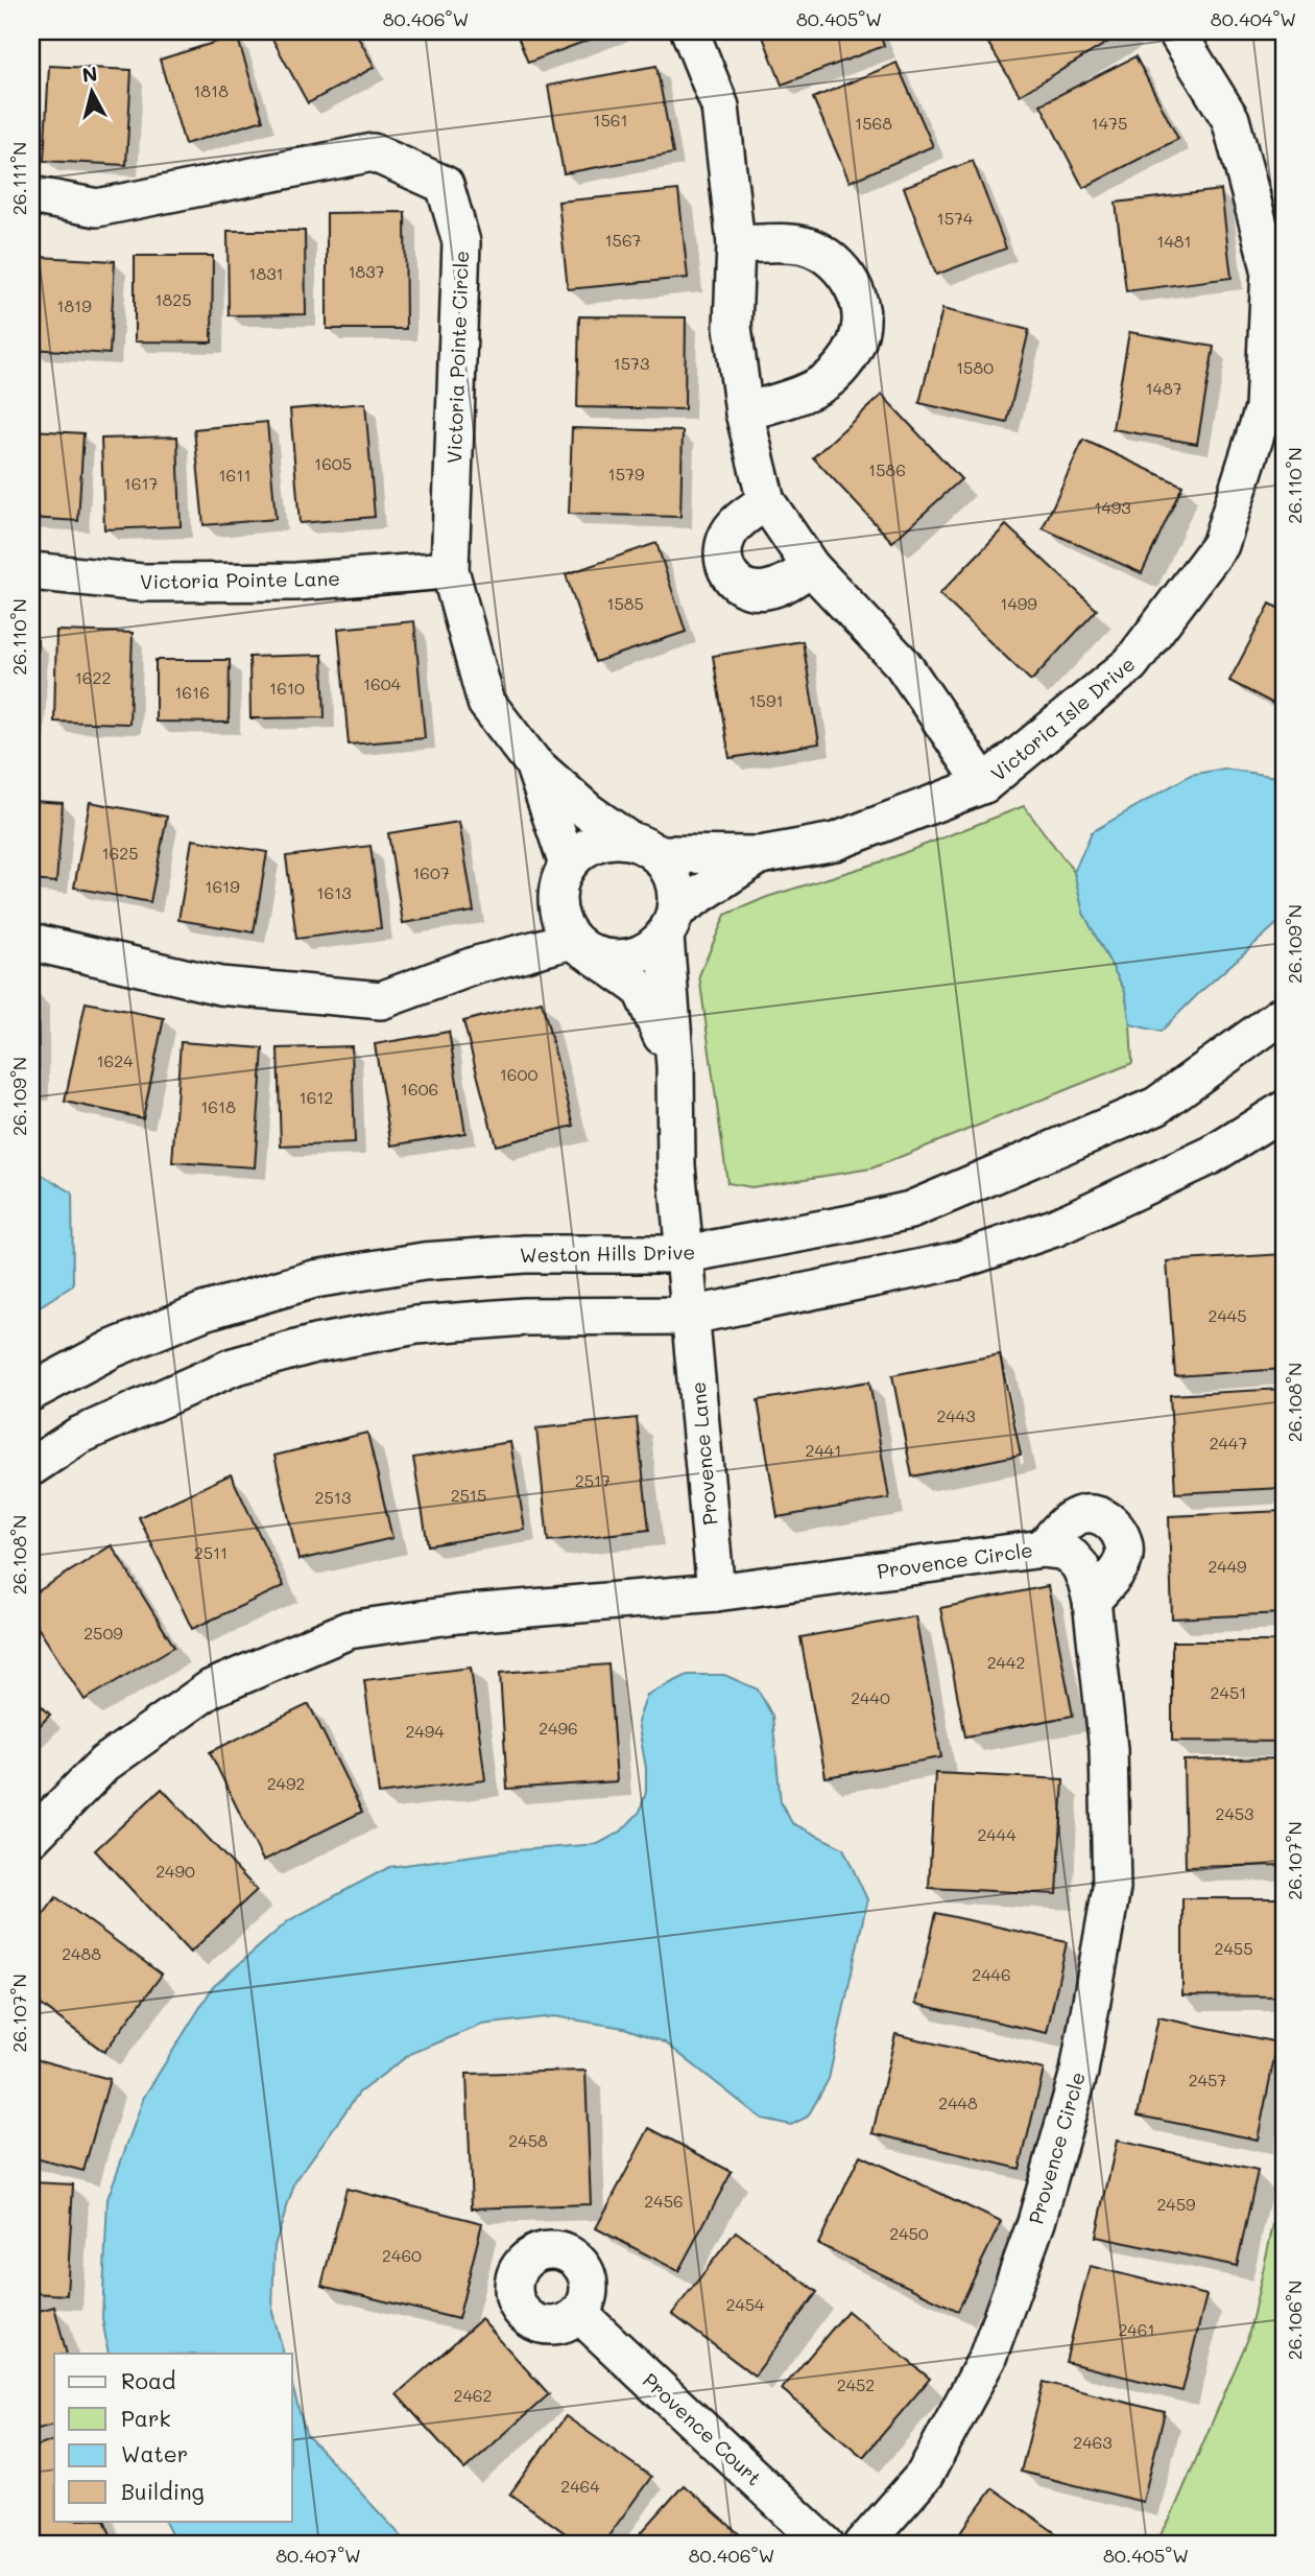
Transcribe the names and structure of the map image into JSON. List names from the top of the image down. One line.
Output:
{"streets":{"street":["Victoria Pointe Circle","Victoria Pointe Lane","Victoria Isle Drive","Weston Hills Drive","Provence Lane","Provence Circle","Provence Court"]},"crossings":[["Victoria Pointe Circle","Victoria Pointe Lane"],["Victoria Pointe Circle","Victoria Isle Drive"],["Victoria Pointe Circle","Provence Lane"],["Victoria Isle Drive","Provence Lane"],["Weston Hills Drive","Provence Lane"],["Provence Lane","Provence Circle"]],"house_numbers":["1818","1561","1568","1475","1574","1567","1481","1837","1831","1825","1819","1573","1580","1487","1605","1586","1579","1611","1617","1493","1585","1499","1622","1604","1610","1616","1591","1625","1607","1619","1613","1624","1600","1606","1612","1618","2445","2443","2447","2441","2517","2515","2513","2511","2449","2509","2442","2451","2440","2496","2494","2492","2453","2444","2490","2455","2488","2446","2457","2448","2458","2456","2459","2450","2460","2454","2461","2452","2462","2463","2464"],"legend":["Road","Park","Water","Building"],"north":"top","coordinates":["80.406°W","80.405°W","80.404°W","26.111°N","26.110°N","26.109°N","26.108°N","26.107°N","26.106°N","80.407°W"]}
